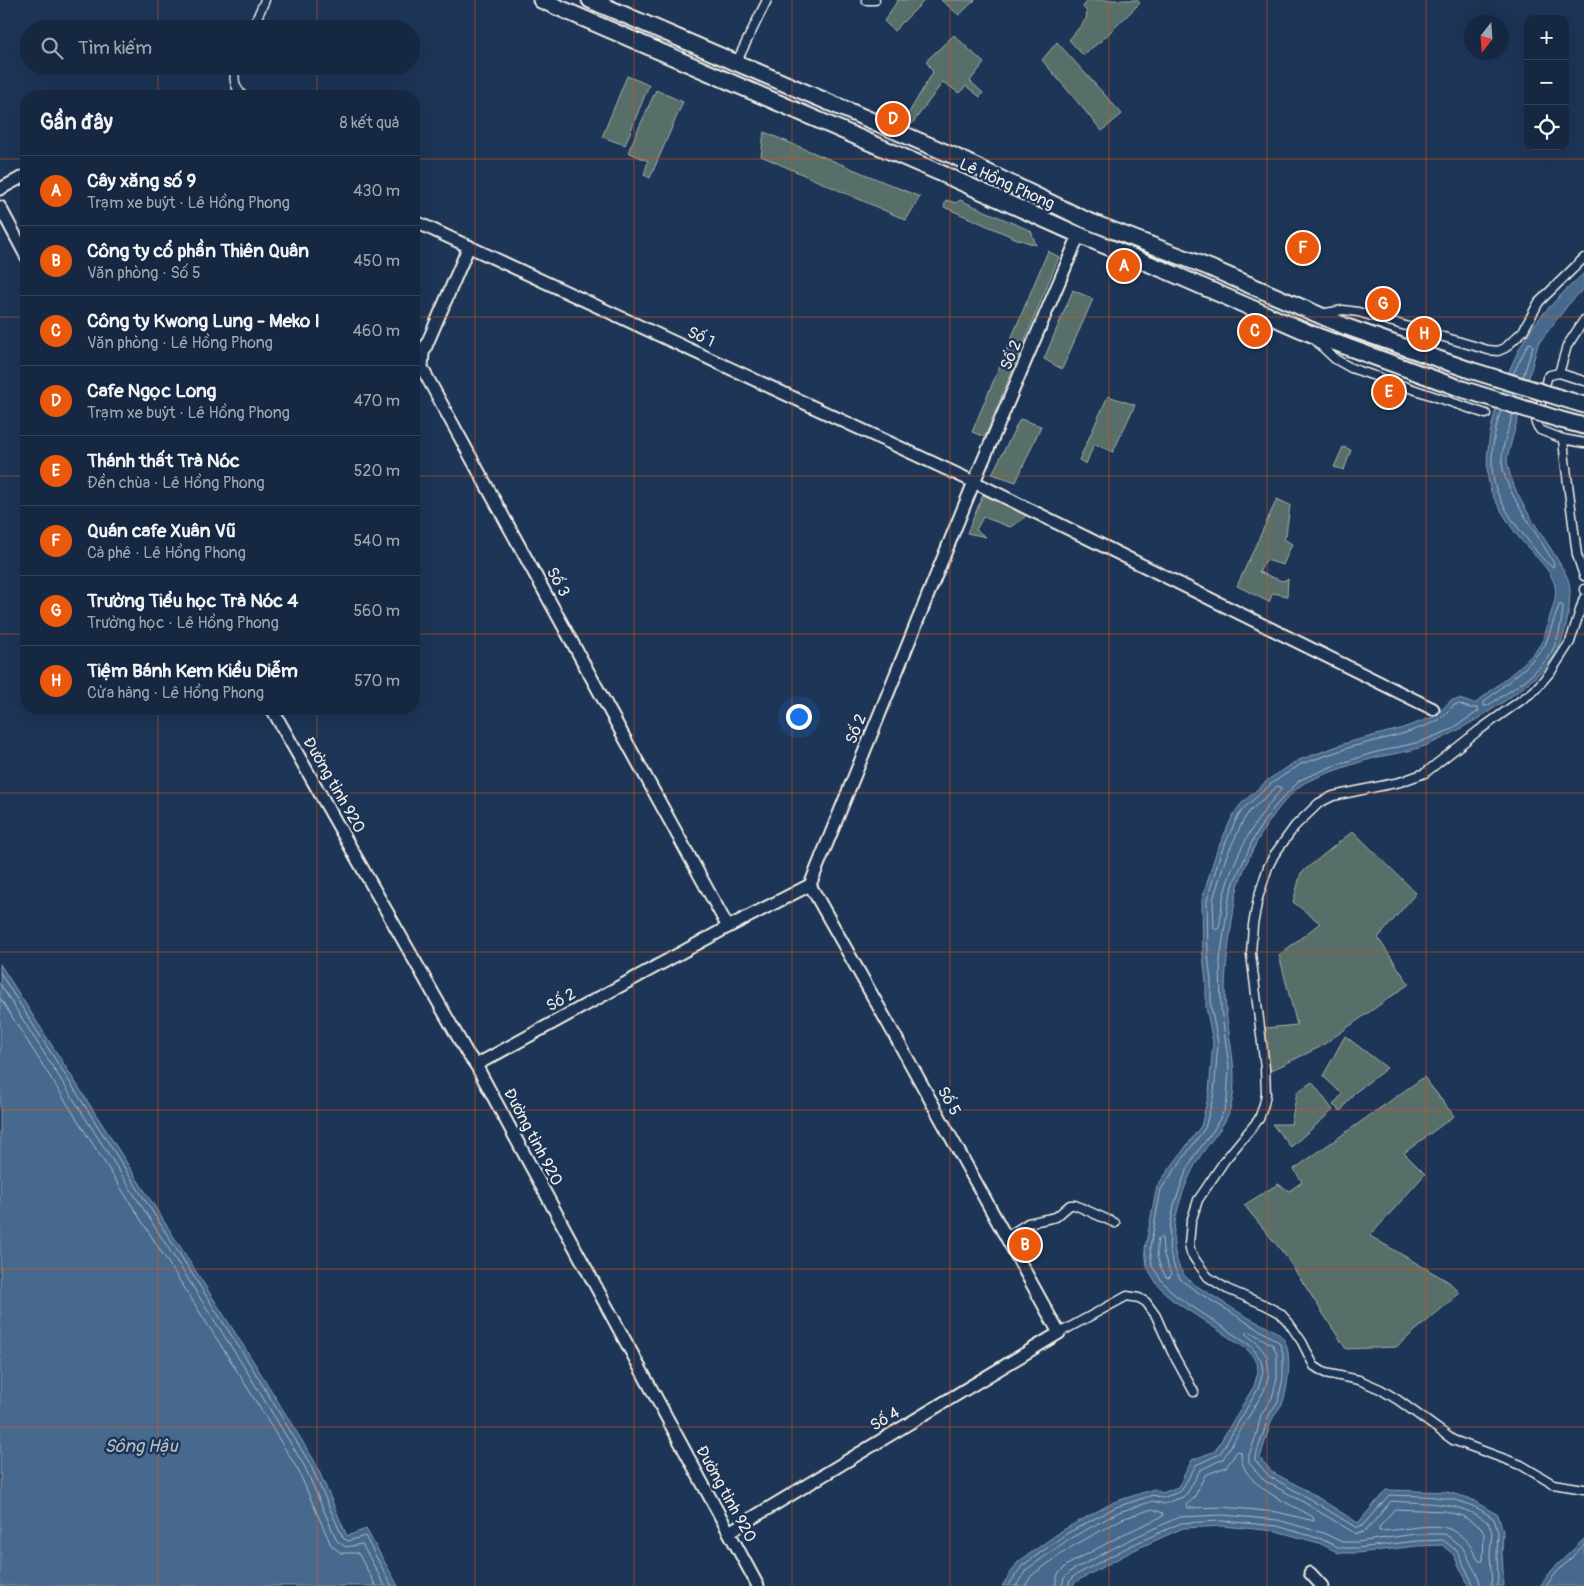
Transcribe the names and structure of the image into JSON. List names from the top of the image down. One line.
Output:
{"streets":{"highway":["Lê Hồng Phong"],"street":["Số 1","Số 2","Số 3","Đường tỉnh 920","Số 5","Số 4"]},"crossings":[["Lê Hồng Phong","Số 2"],["Số 1","Số 2"],["Số 1","Số 3"],["Số 2","Số 3"],["Số 2","Đường tỉnh 920"],["Số 2","Số 5"],["Đường tỉnh 920","Số 4"],["Số 5","Số 4"]],"water":["Sông Hậu"],"north":"bottom","page":{"map_buttons":["+","−"],"search":"Tìm kiếm","heading":["Gần đây","8 kết quả"],"pins":["D","F","A","G","C","H","E","B"],"list":[{"mark":"A","name":"Cây xăng số 9","note":"Trạm xe buýt · Lê Hồng Phong","value":"430 m"},{"mark":"B","name":"Công ty cổ phần Thiên Quân","note":"Văn phòng · Số 5","value":"450 m"},{"mark":"C","name":"Công ty Kwong Lung - Meko I","note":"Văn phòng · Lê Hồng Phong","value":"460 m"},{"mark":"D","name":"Cafe Ngọc Long","note":"Trạm xe buýt · Lê Hồng Phong","value":"470 m"},{"mark":"E","name":"Thánh thất Trà Nóc","note":"Đền chùa · Lê Hồng Phong","value":"520 m"},{"mark":"F","name":"Quán cafe Xuân Vũ","note":"Cà phê · Lê Hồng Phong","value":"540 m"},{"mark":"G","name":"Trường Tiểu học Trà Nóc 4","note":"Trường học · Lê Hồng Phong","value":"560 m"},{"mark":"H","name":"Tiệm Bánh Kem Kiều Diễm","note":"Cửa hàng · Lê Hồng Phong","value":"570 m"}]}}
